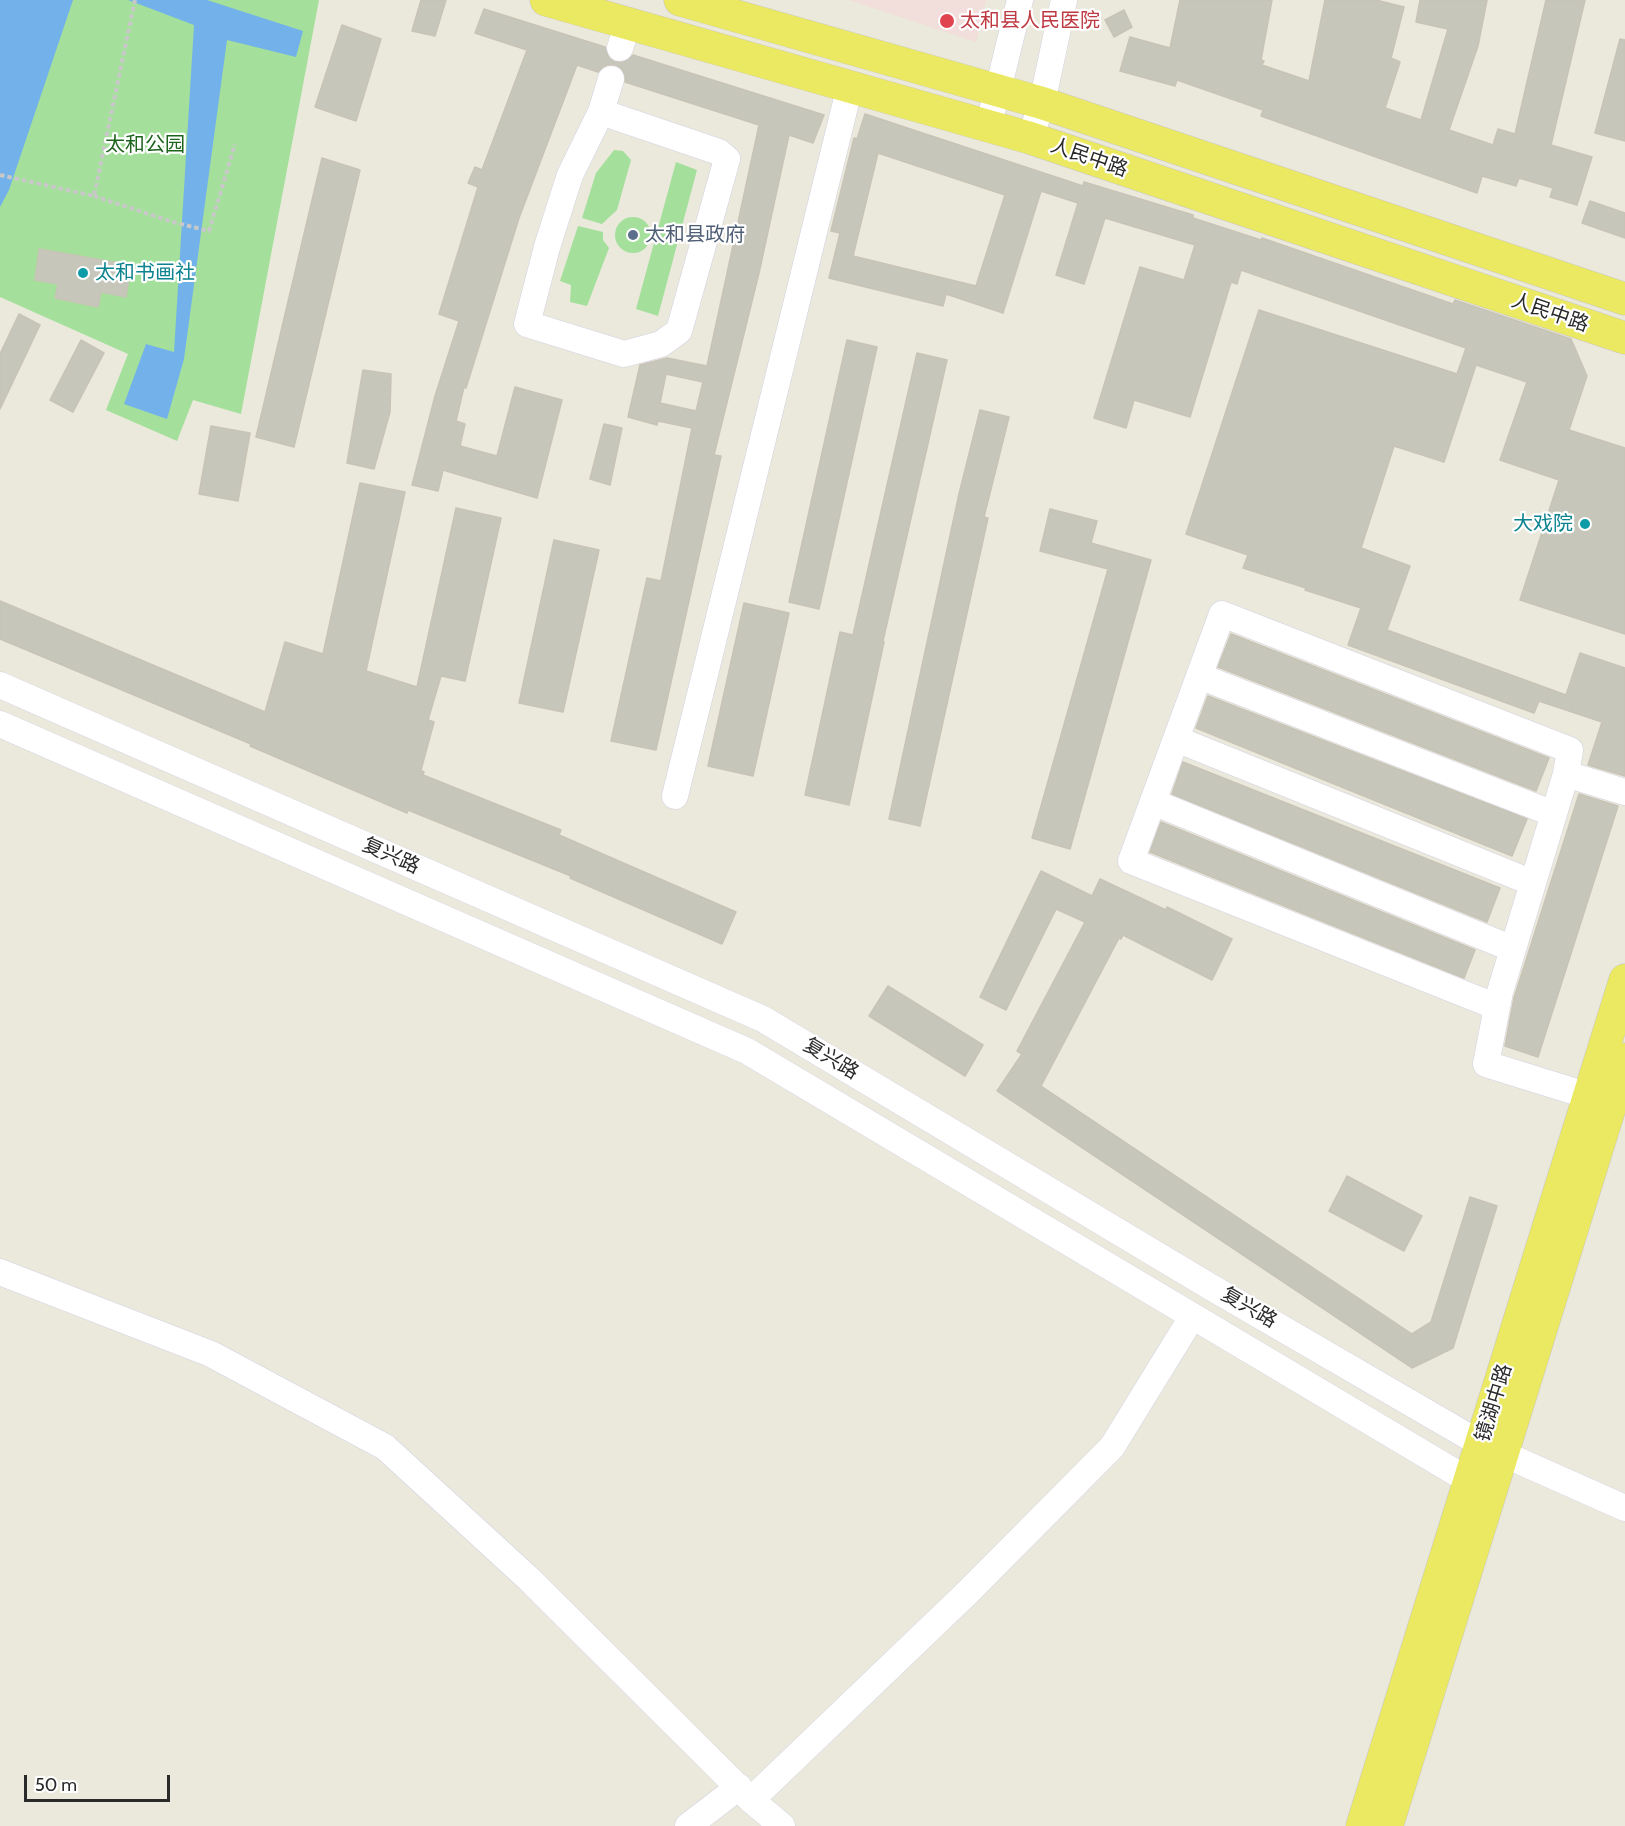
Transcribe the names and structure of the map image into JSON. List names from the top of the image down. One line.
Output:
{"streets":{"main road":["人民中路","镜湖中路"],"street":["复兴路"]},"crossings":[["复兴路","镜湖中路"]],"parks":["太和公园"],"places":["太和县人民医院","太和县政府","太和书画社","大戏院"],"scale_bar":"50 m"}
